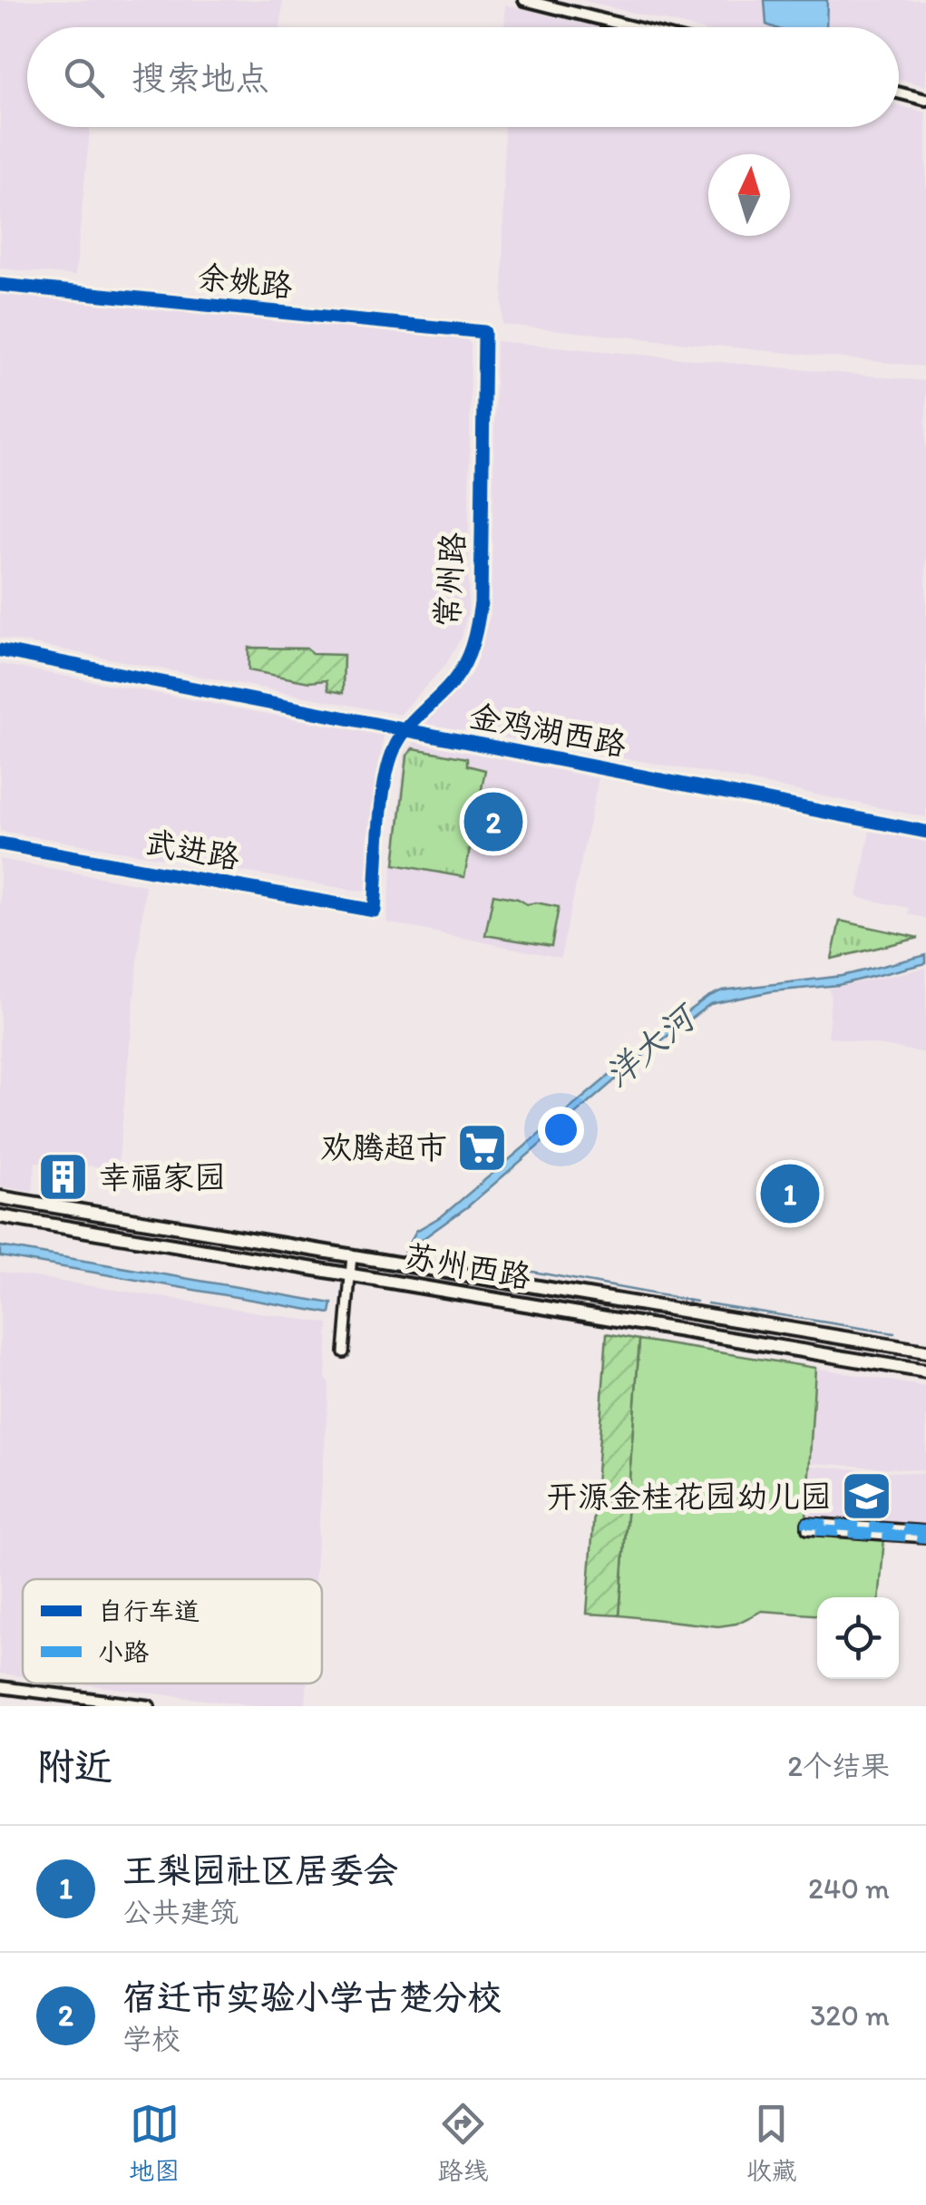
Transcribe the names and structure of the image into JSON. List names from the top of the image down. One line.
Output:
{"streets":{"main road":["苏州西路"],"street":["余姚路","常州路","金鸡湖西路","武进路"]},"crossings":[["余姚路","常州路"],["常州路","金鸡湖西路"],["常州路","武进路"]],"water":["洋大河"],"places":{"supermarket":["欢腾超市"],"building":["幸福家园"],"school or university":["开源金桂花园幼儿园"]},"legend":["自行车道","小路"],"north":"top","page":{"search":"搜索地点","pins":["2","1"],"heading":["附近","2个结果"],"list":[{"mark":"1","name":"王梨园社区居委会","note":"公共建筑","value":"240 m"},{"mark":"2","name":"宿迁市实验小学古楚分校","note":"学校","value":"320 m"}],"nav":["地图","路线","收藏"]}}
